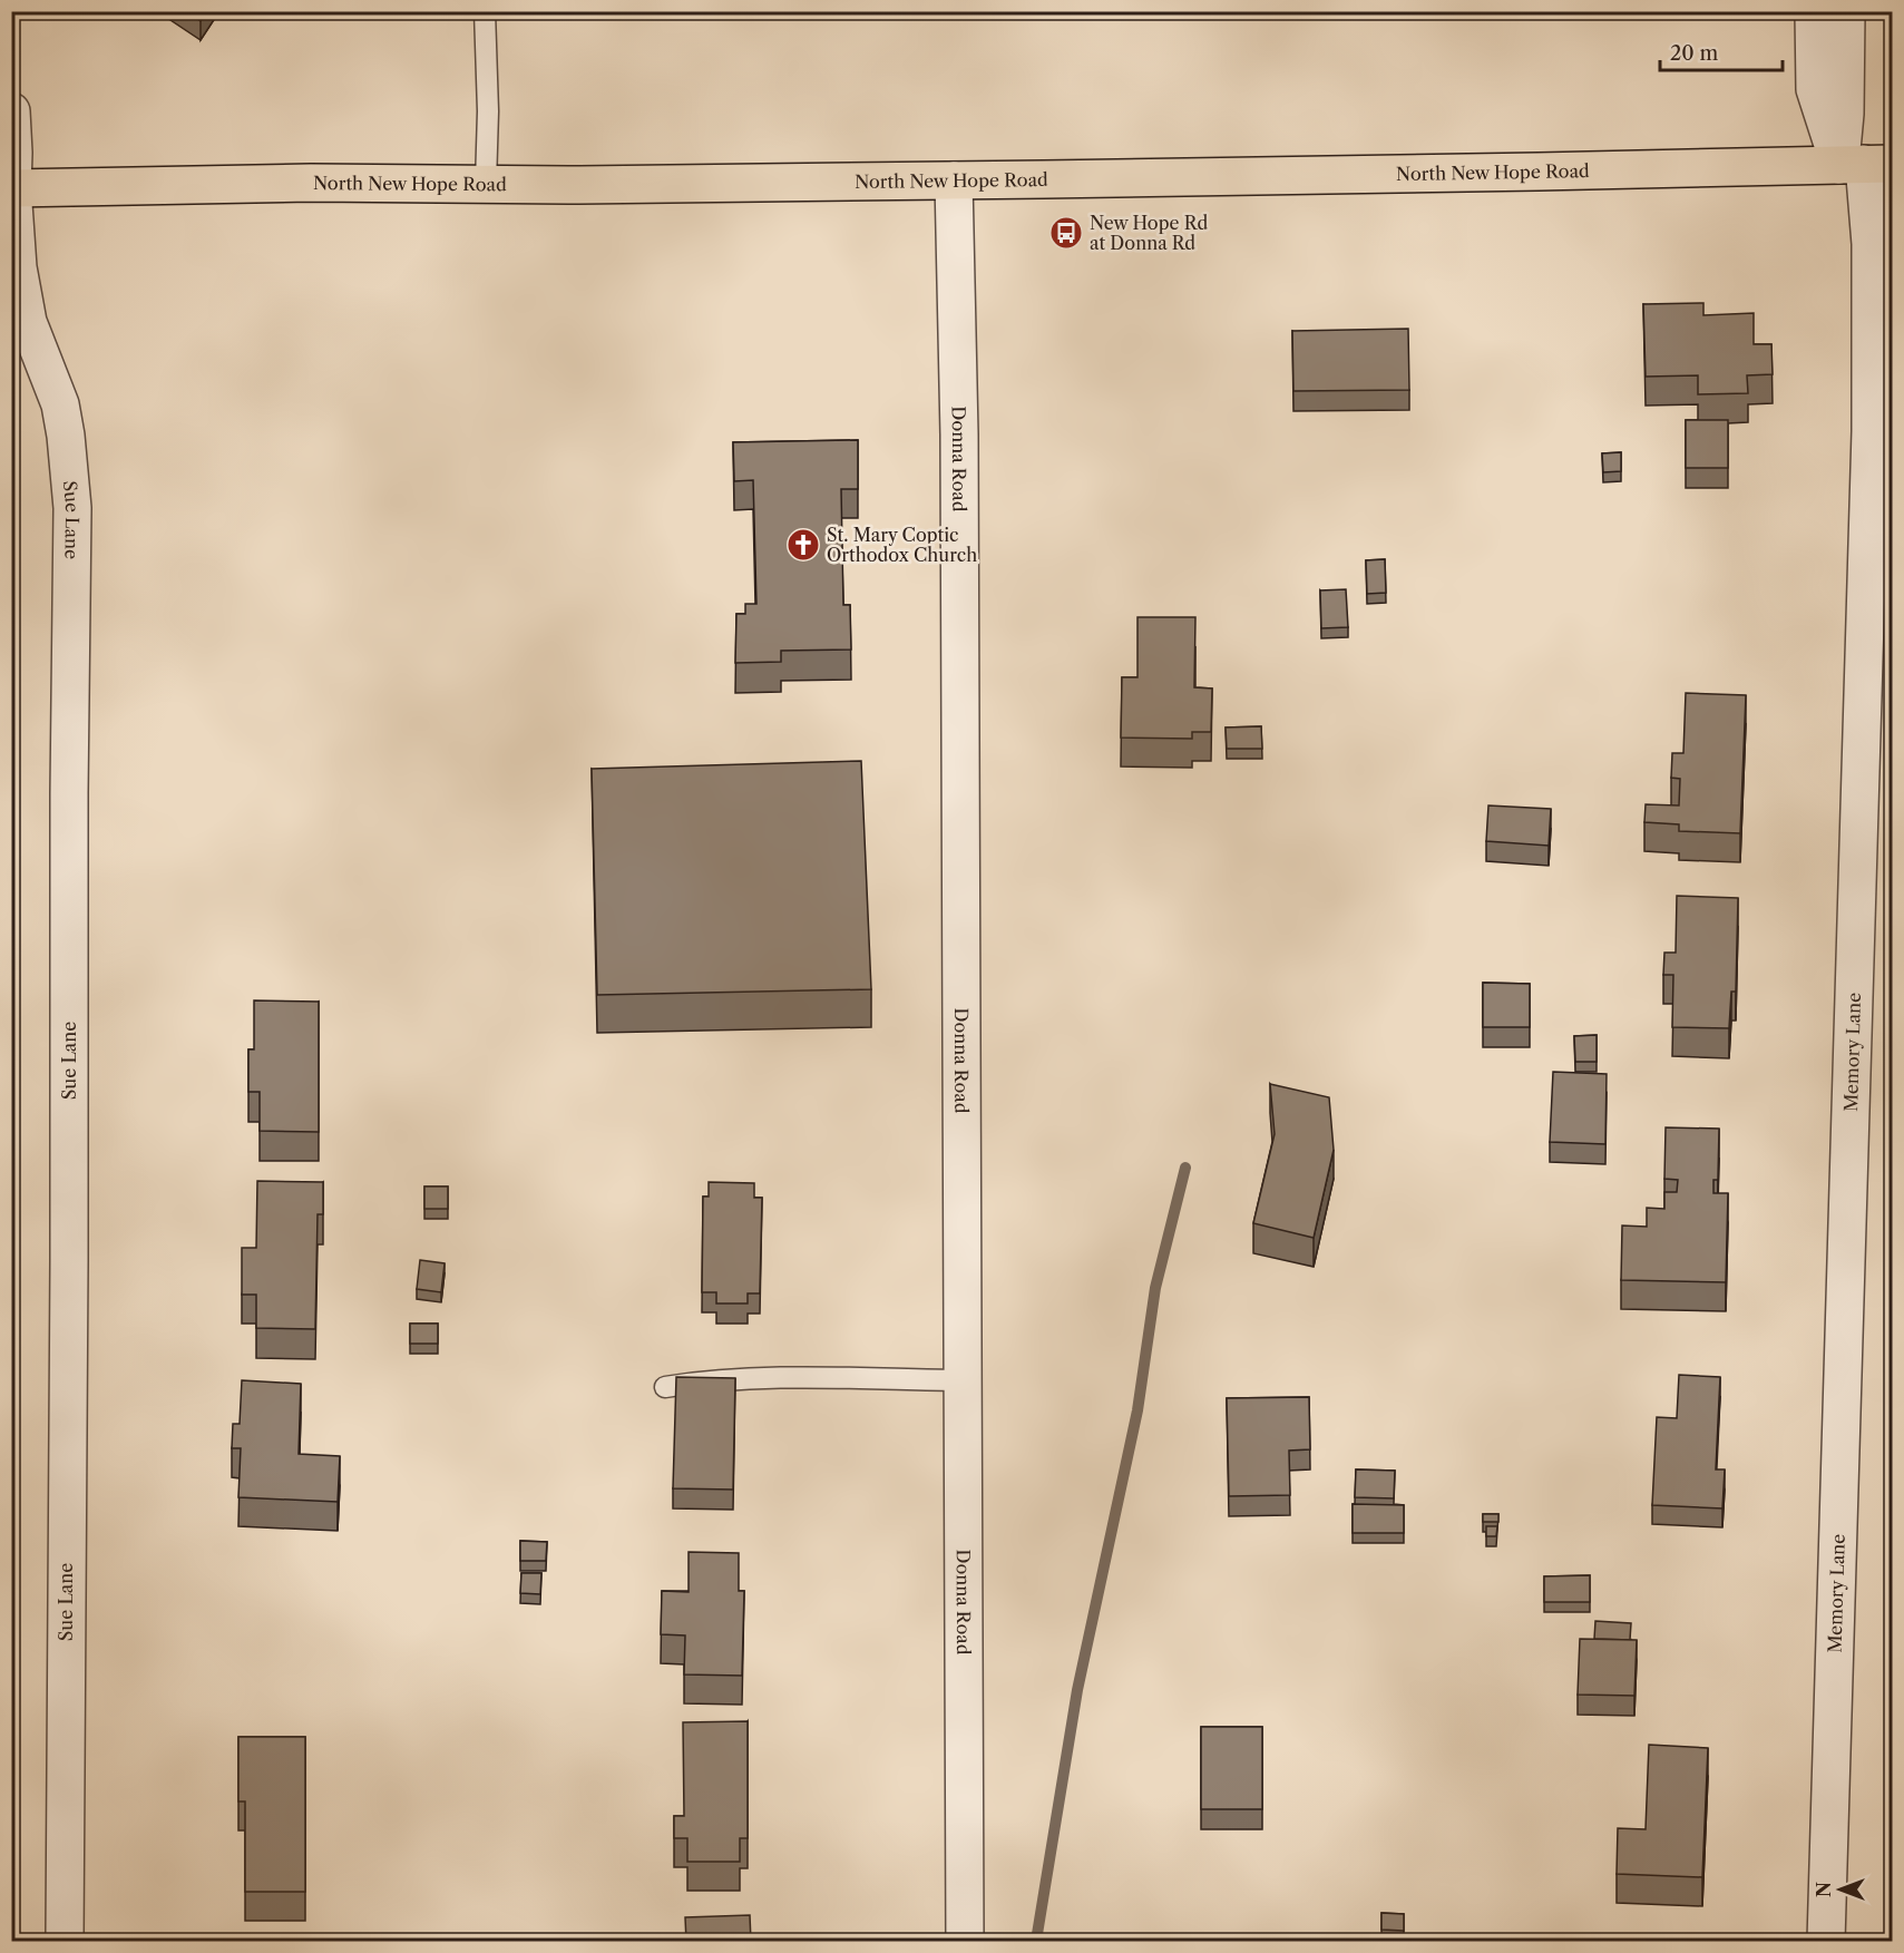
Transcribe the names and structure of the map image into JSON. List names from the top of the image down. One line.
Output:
{"streets":{"main road":["North New Hope Road"],"street":["Donna Road","Sue Lane","Memory Lane"]},"crossings":[["North New Hope Road","Donna Road"],["North New Hope Road","Sue Lane"],["North New Hope Road","Memory Lane"]],"places":{"bus stop":["New Hope Rd at Donna Rd"],"church":["St. Mary Coptic Orthodox Church"]},"scale_bar":"20 m","north":"left"}
